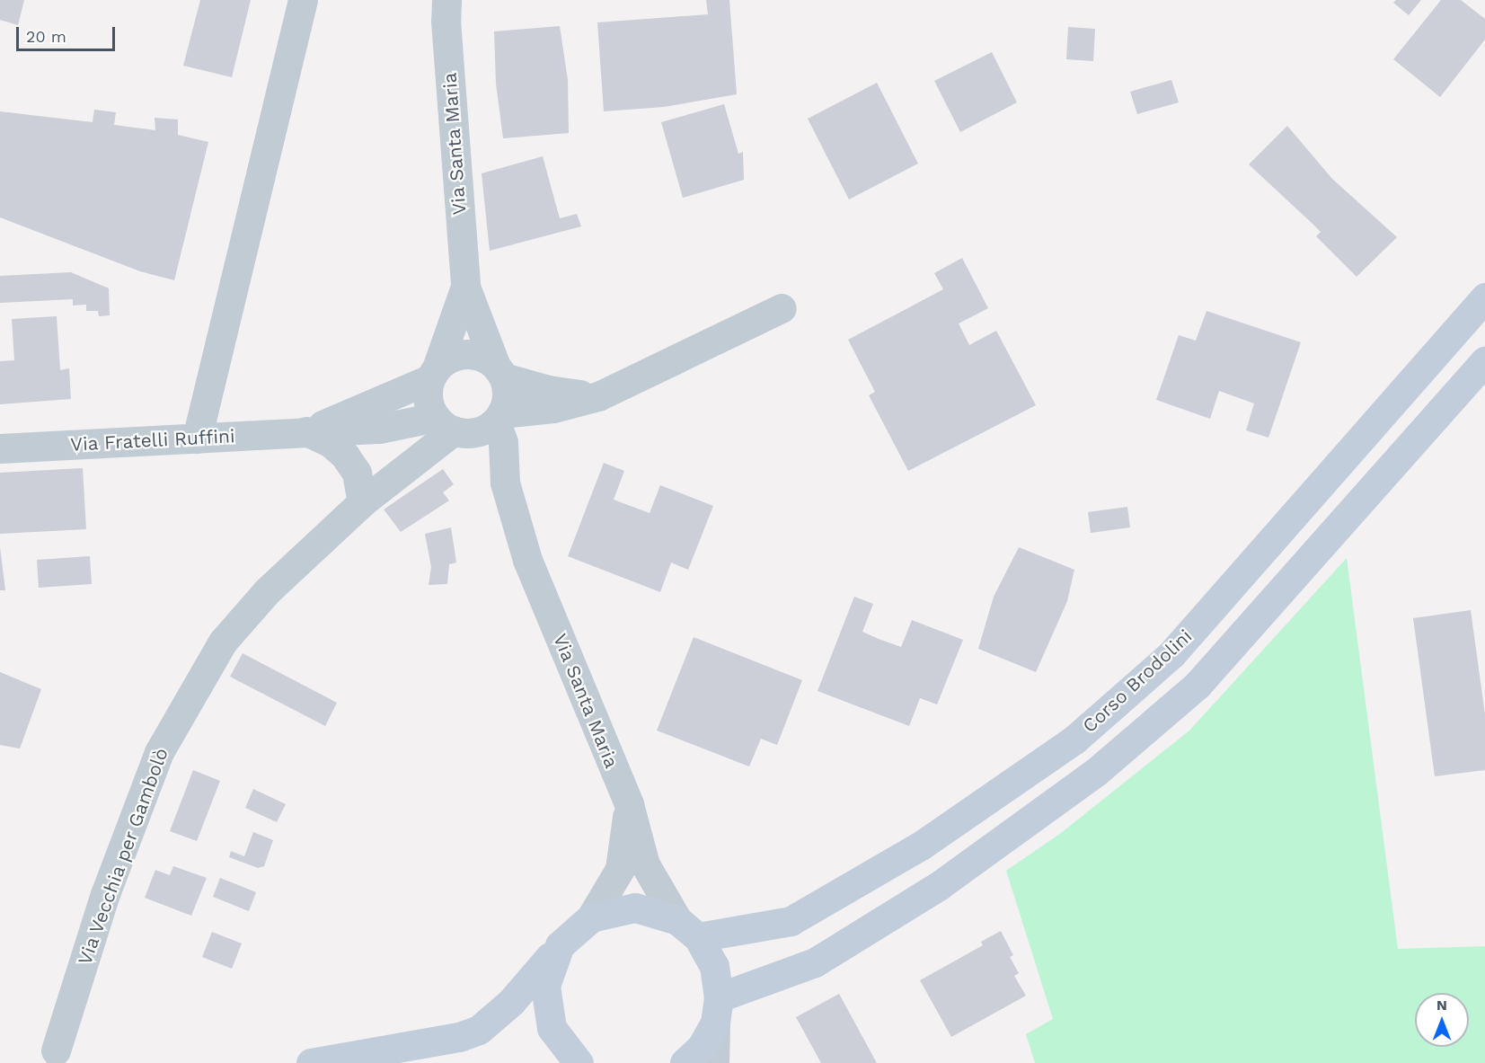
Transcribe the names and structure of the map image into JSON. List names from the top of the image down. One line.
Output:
{"streets":{"main road":["Corso Brodolini"],"street":["Via Santa Maria","Via Fratelli Ruffini","Via Vecchia per Gambolò"]},"crossings":[["Via Santa Maria","Via Fratelli Ruffini"],["Via Santa Maria","Corso Brodolini"],["Via Santa Maria","Via Vecchia per Gambolò"],["Via Fratelli Ruffini","Via Vecchia per Gambolò"]],"scale_bar":"20 m","north":"top"}
